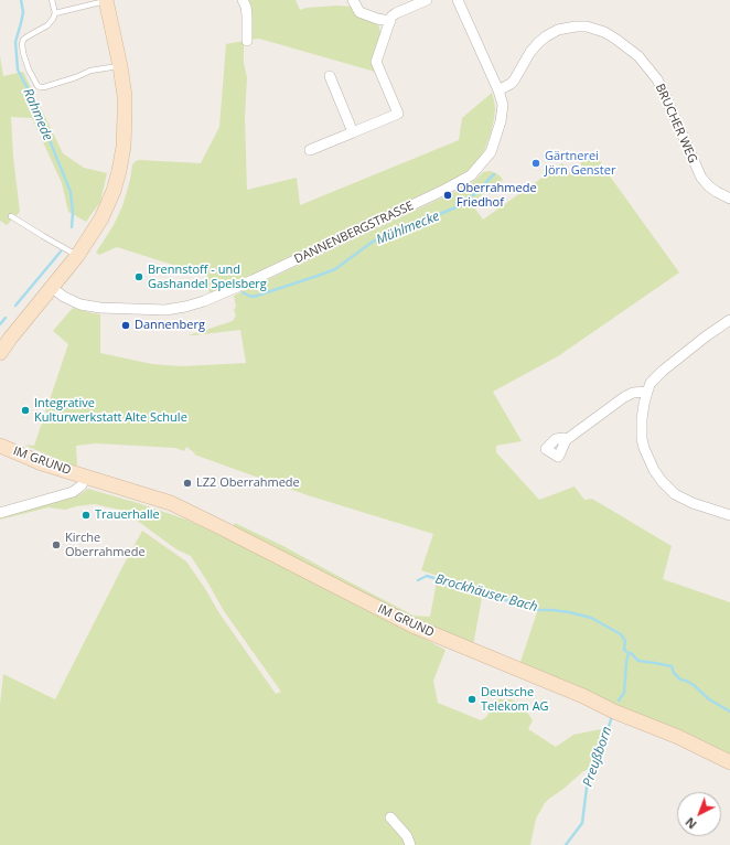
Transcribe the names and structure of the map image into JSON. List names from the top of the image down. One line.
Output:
{"streets":{"main road":["IM GRUND"],"street":["BRUCHER WEG","DANNENBERGSTRASSE"]},"crossings":[["BRUCHER WEG","DANNENBERGSTRASSE"]],"water":["Rahmede","Mühlmecke","Brockhäuser Bach","Preußborn"],"places":["Gärtnerei Jörn Genster","Oberrahmede Friedhof","Brennstoff - und Gashandel Spelsberg","Dannenberg","Integrative Kulturwerkstatt Alte Schule","LZ2 Oberrahmede","Trauerhalle","Kirche Oberrahmede","Deutsche Telekom AG"],"north":"bottom left"}
